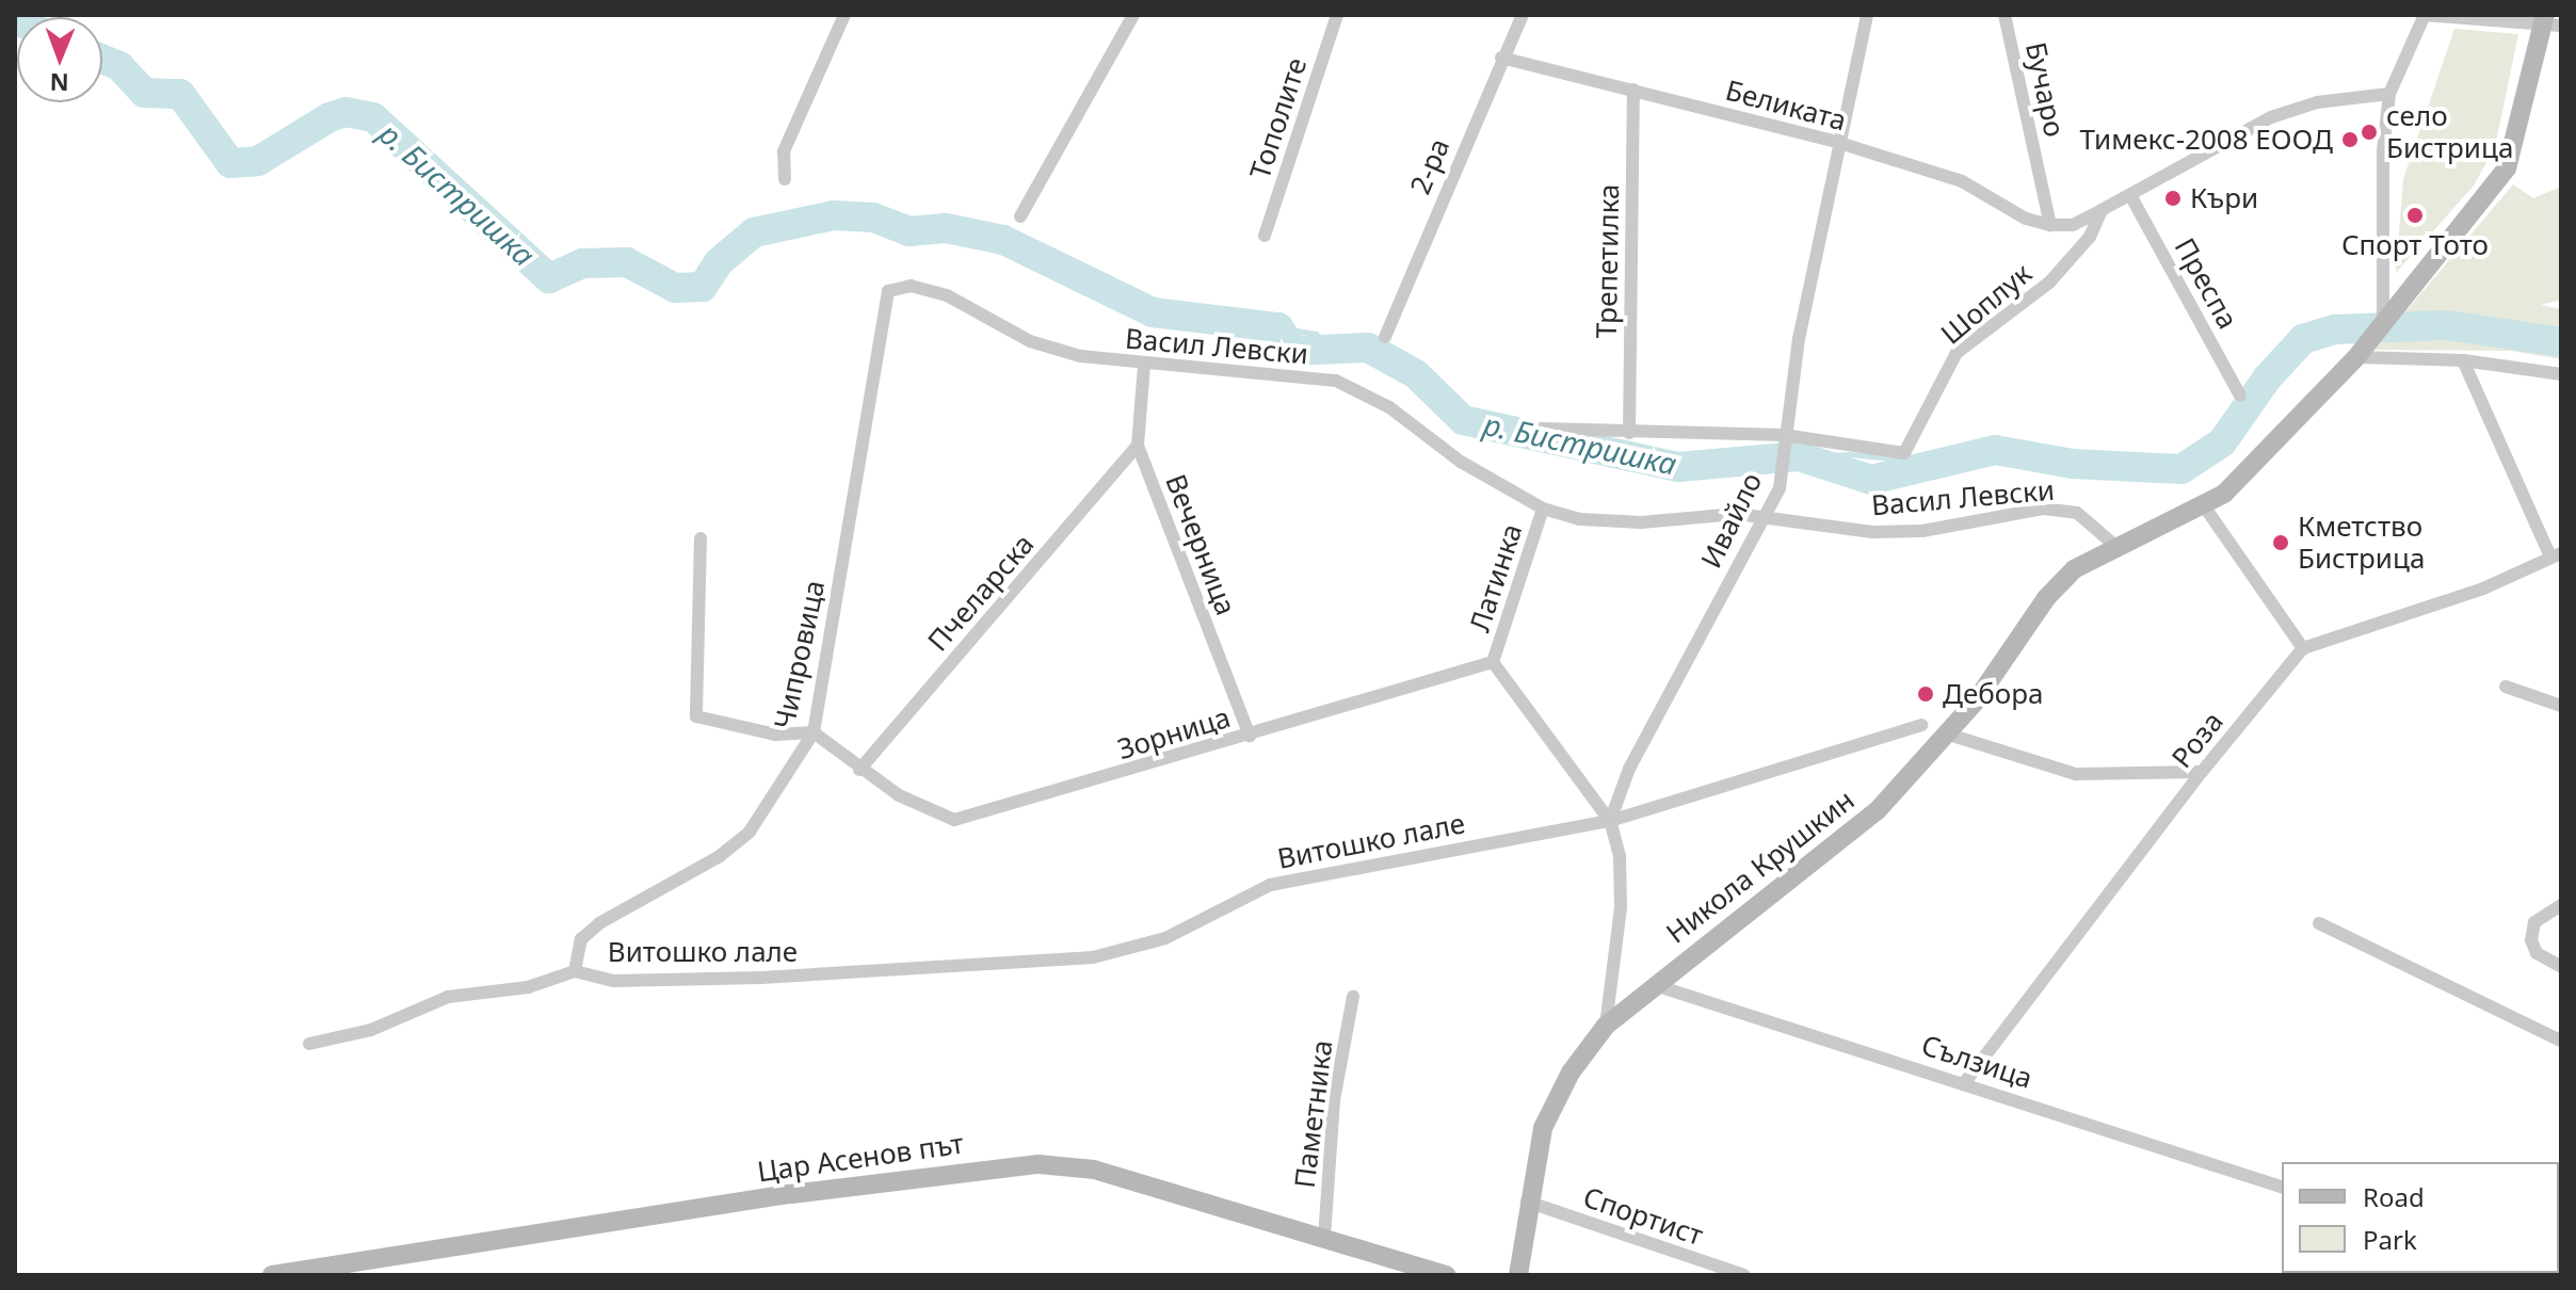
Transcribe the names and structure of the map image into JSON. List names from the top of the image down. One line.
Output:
{"streets":{"street":["Бучаро","Беликата","Тополите","2-ра","Трепетилка","Преспа","Шоплук","Васил Левски","Ивайло","Вечерница","Латинка","Пчеларска","Чипровица","Зорница","Роза","Витошко лале","Никола Крушкин","Сълзица","Паметника","Цар Асенов път","Спортист"]},"crossings":[["Бучаро","Беликата"],["Беликата","2-ра"],["Беликата","Трепетилка"],["Беликата","Ивайло"],["Трепетилка","Васил Левски"],["Шоплук","Васил Левски"],["Васил Левски","Ивайло"],["Васил Левски","Вечерница"],["Васил Левски","Латинка"],["Васил Левски","Чипровица"],["Васил Левски","Никола Крушкин"],["Ивайло","Витошко лале"],["Вечерница","Пчеларска"],["Вечерница","Зорница"],["Латинка","Зорница"],["Пчеларска","Зорница"],["Чипровица","Зорница"],["Чипровица","Витошко лале"],["Роза","Сълзица"],["Никола Крушкин","Сълзица"],["Никола Крушкин","Спортист"],["Паметника","Цар Асенов път"]],"water":["р. Бистришка"],"places":["село Бистрица","Тимекс-2008 ЕООД","Къри","Спорт Тото","Кметство Бистрица","Дебора"],"legend":["Road","Park"],"north":"bottom"}
